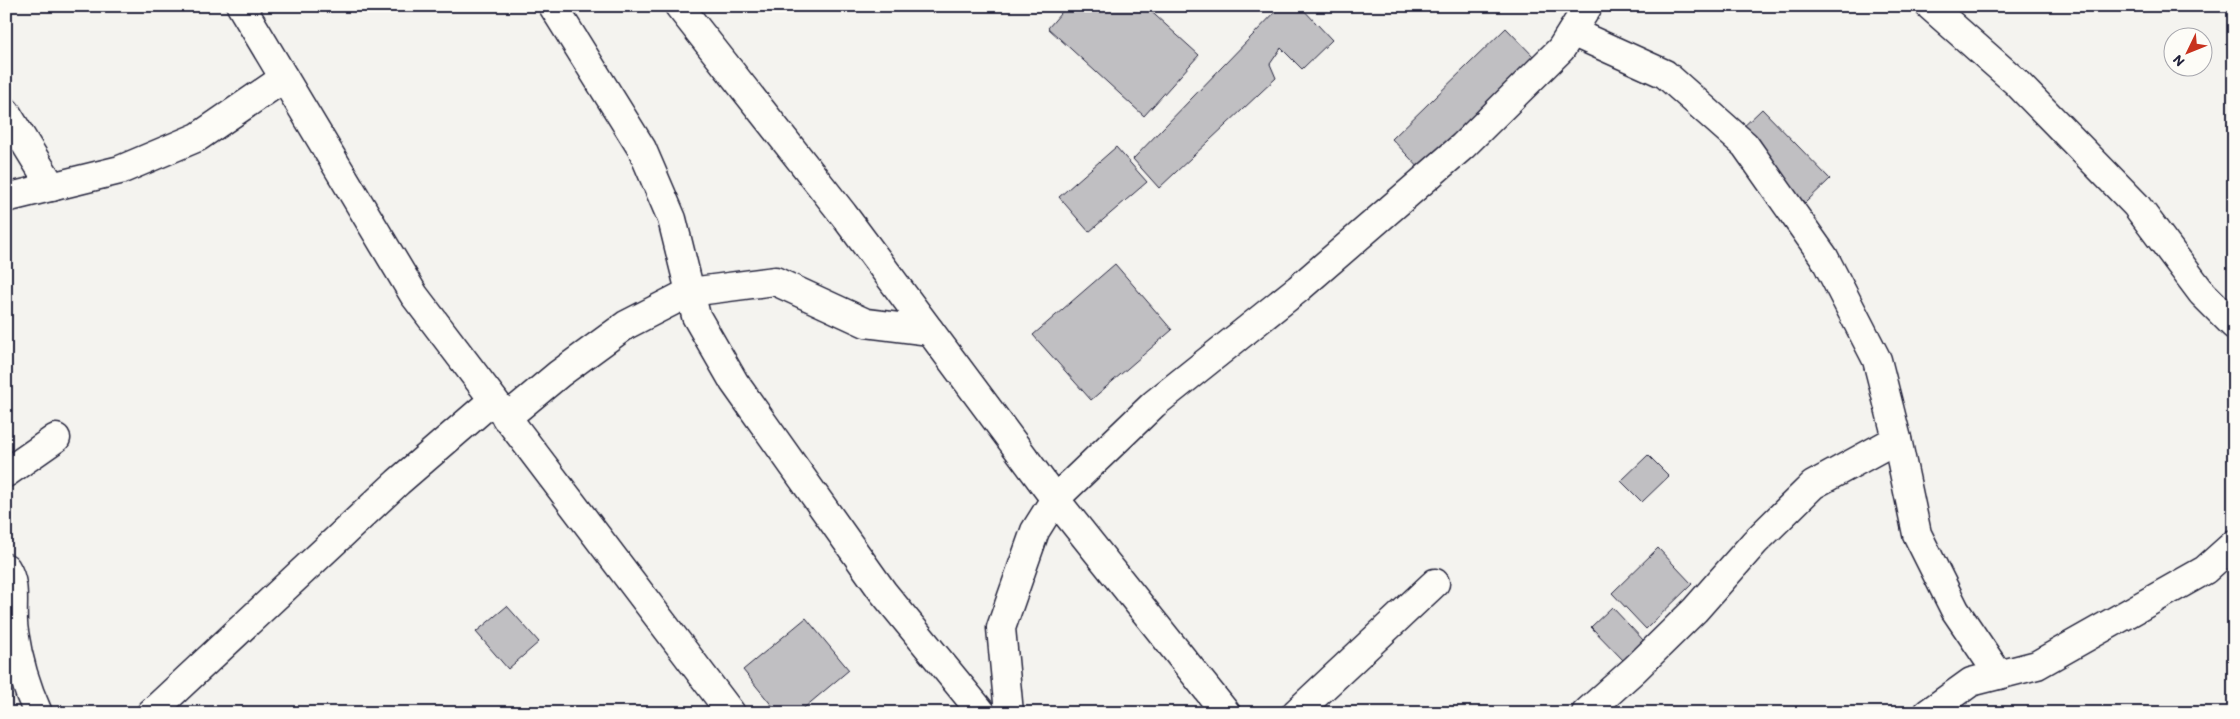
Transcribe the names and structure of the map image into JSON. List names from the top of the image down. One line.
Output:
{"north":"bottom left"}
